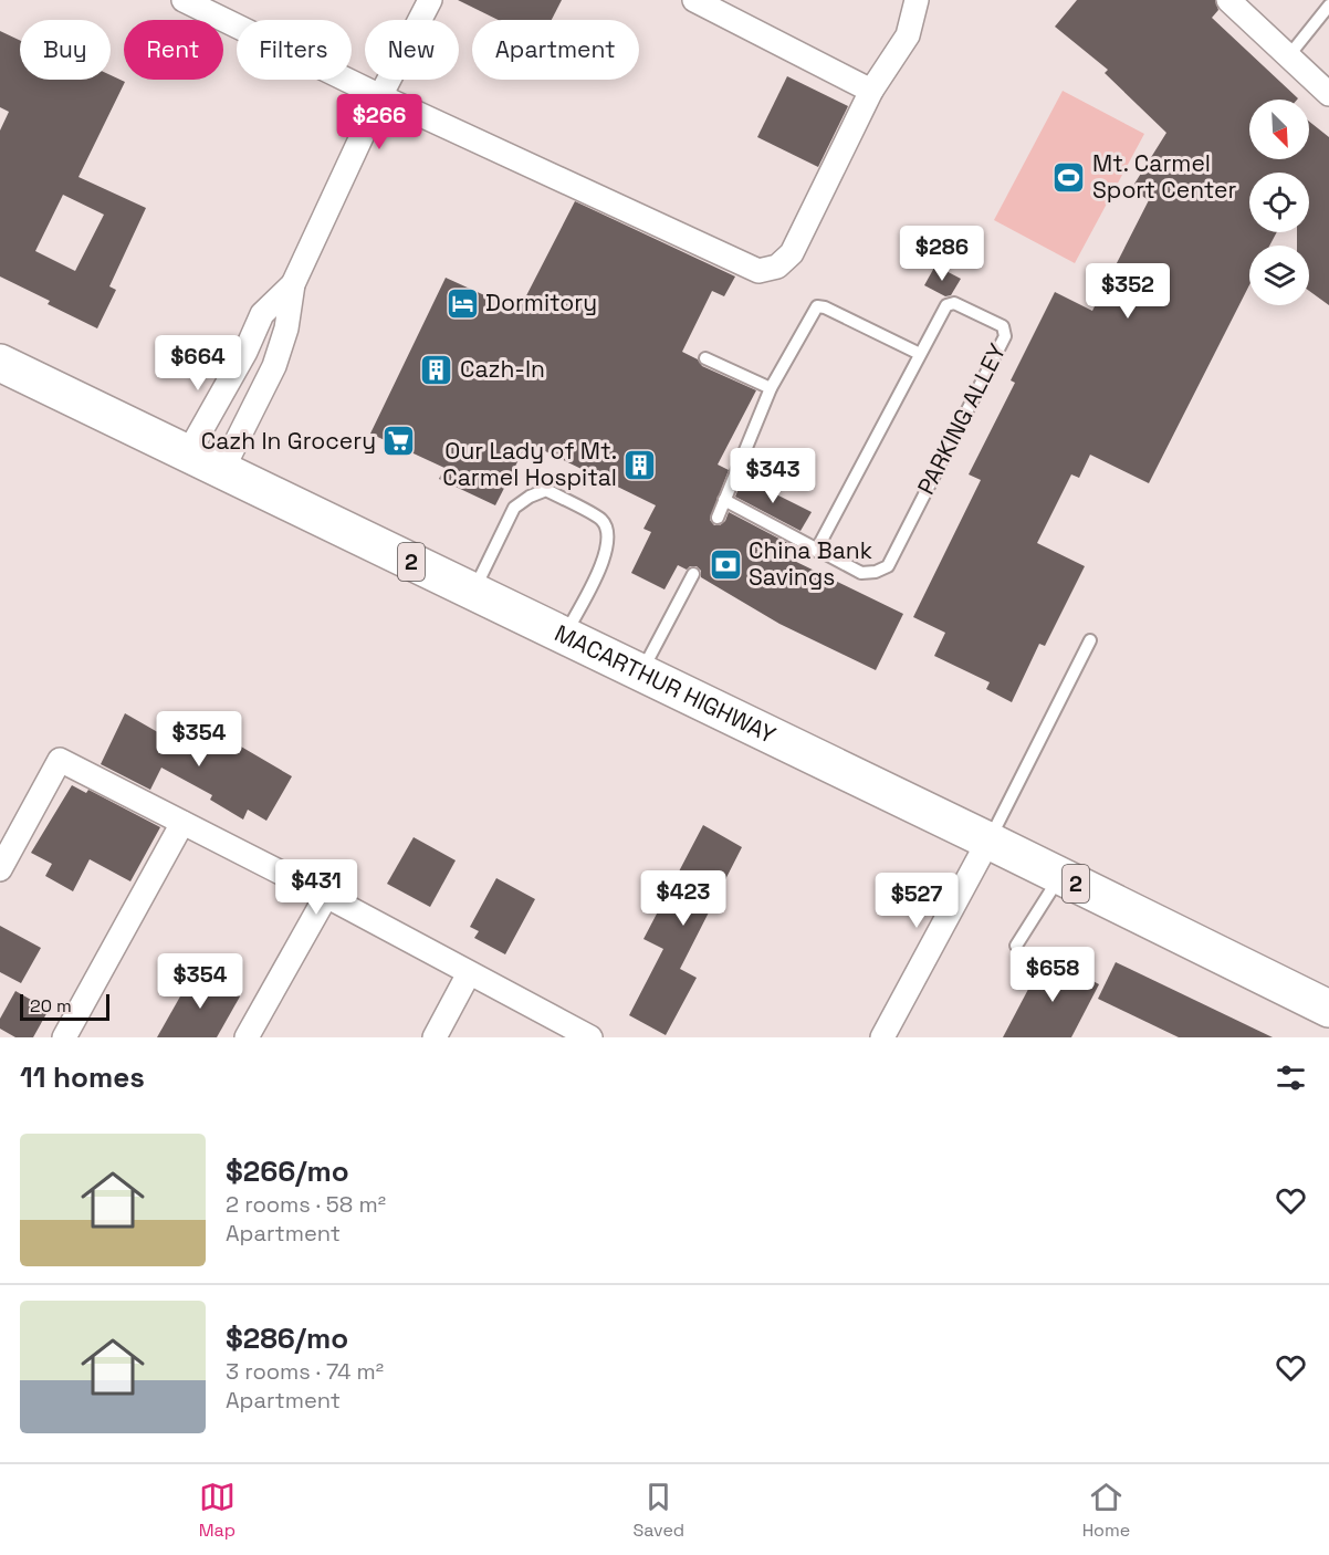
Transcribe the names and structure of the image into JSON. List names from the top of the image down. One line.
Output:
{"streets":{"highway":["2","MACARTHUR HIGHWAY"],"lane":["PARKING ALLEY"]},"places":{"sports":["Mt. Carmel Sport Center"],"hotel":["Dormitory"],"building":["Cazh-In","Our Lady of Mt. Carmel Hospital"],"supermarket":["Cazh In Grocery"],"bank":["China Bank Savings"]},"scale_bar":"20 m","north":"bottom right","page":{"chip":["Buy","Rent","Filters","New","Apartment"],"price":["$266","$286","$352","$664","$343","$354","$431","$423","$527","$658","$354"],"scale":"20 m","heading":"11 homes","list":[{"name":"$266/mo","note":"2 rooms · 58 m² · Apartment"},{"name":"$286/mo","note":"3 rooms · 74 m² · Apartment"}],"tabs":["Map","Saved","Home"]}}
